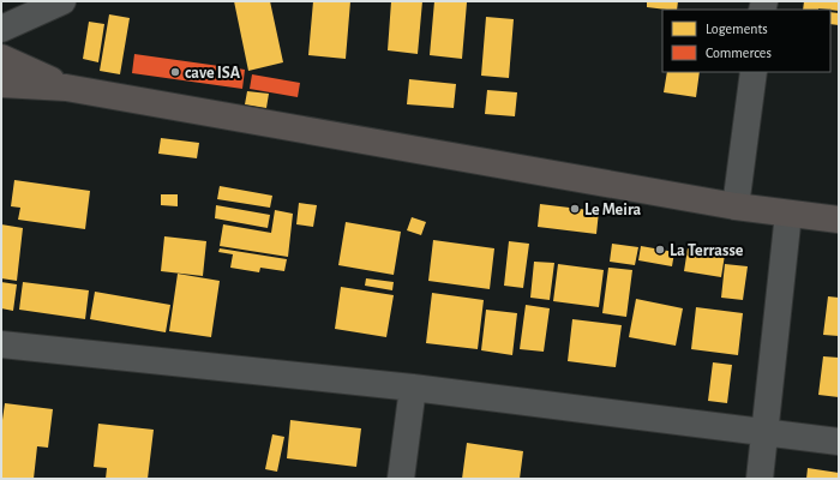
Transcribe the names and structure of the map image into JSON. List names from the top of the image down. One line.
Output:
{"places":["cave ISA","Le Meira","La Terrasse"],"legend":["Logements","Commerces"]}
